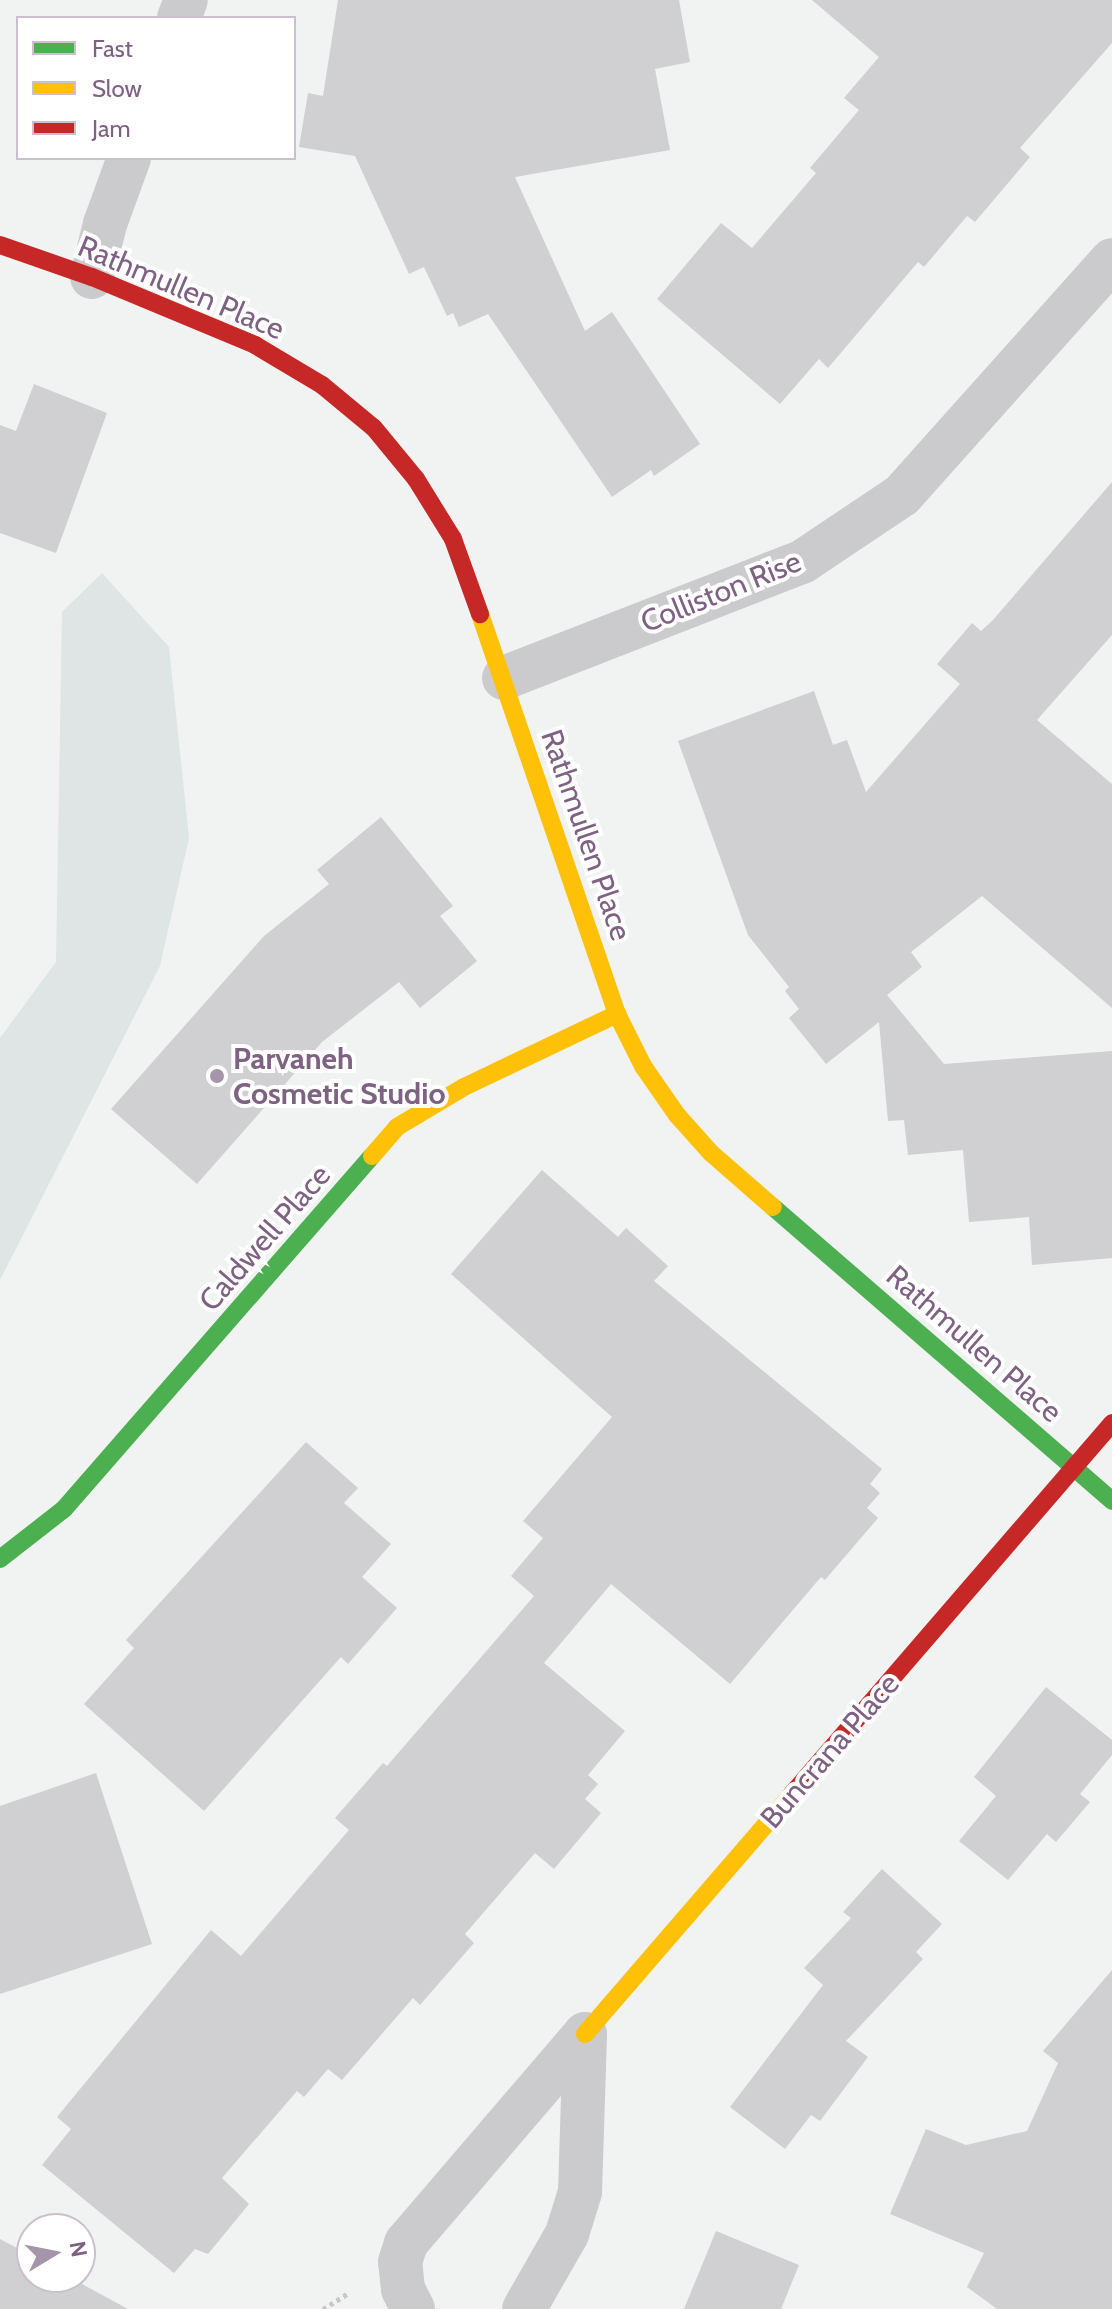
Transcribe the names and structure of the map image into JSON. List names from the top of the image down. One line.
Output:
{"streets":{"street":["Rathmullen Place","Colliston Rise","Caldwell Place","Buncrana Place"]},"crossings":[["Rathmullen Place","Colliston Rise"],["Rathmullen Place","Caldwell Place"],["Rathmullen Place","Buncrana Place"]],"places":["Parvaneh Cosmetic Studio"],"legend":["Fast","Slow","Jam"],"north":"right"}
